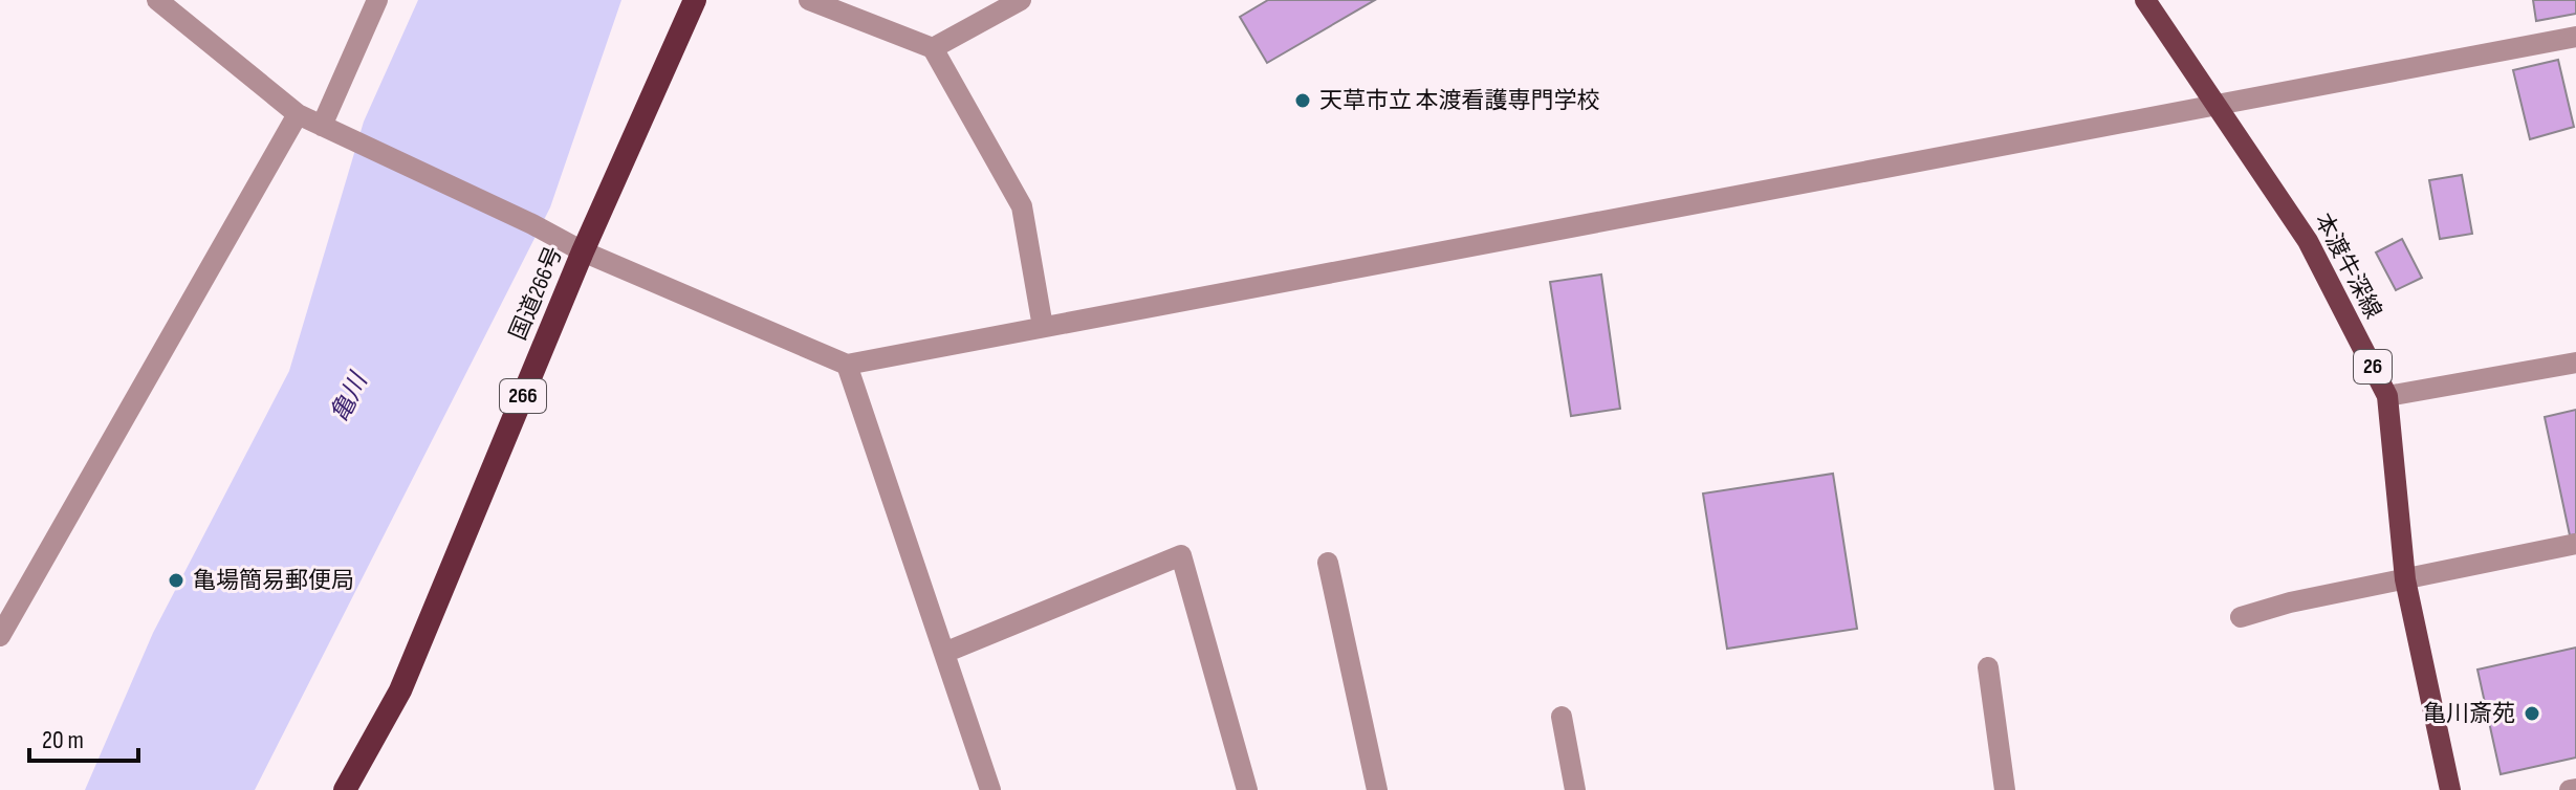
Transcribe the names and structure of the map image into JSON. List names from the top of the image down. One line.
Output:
{"streets":{"highway":["国道266号","266"],"main road":["本渡牛深線","26"]},"water":["亀川"],"places":["天草市立 本渡看護専門学校","亀場簡易郵便局","亀川斎苑"],"scale_bar":"20 m"}
